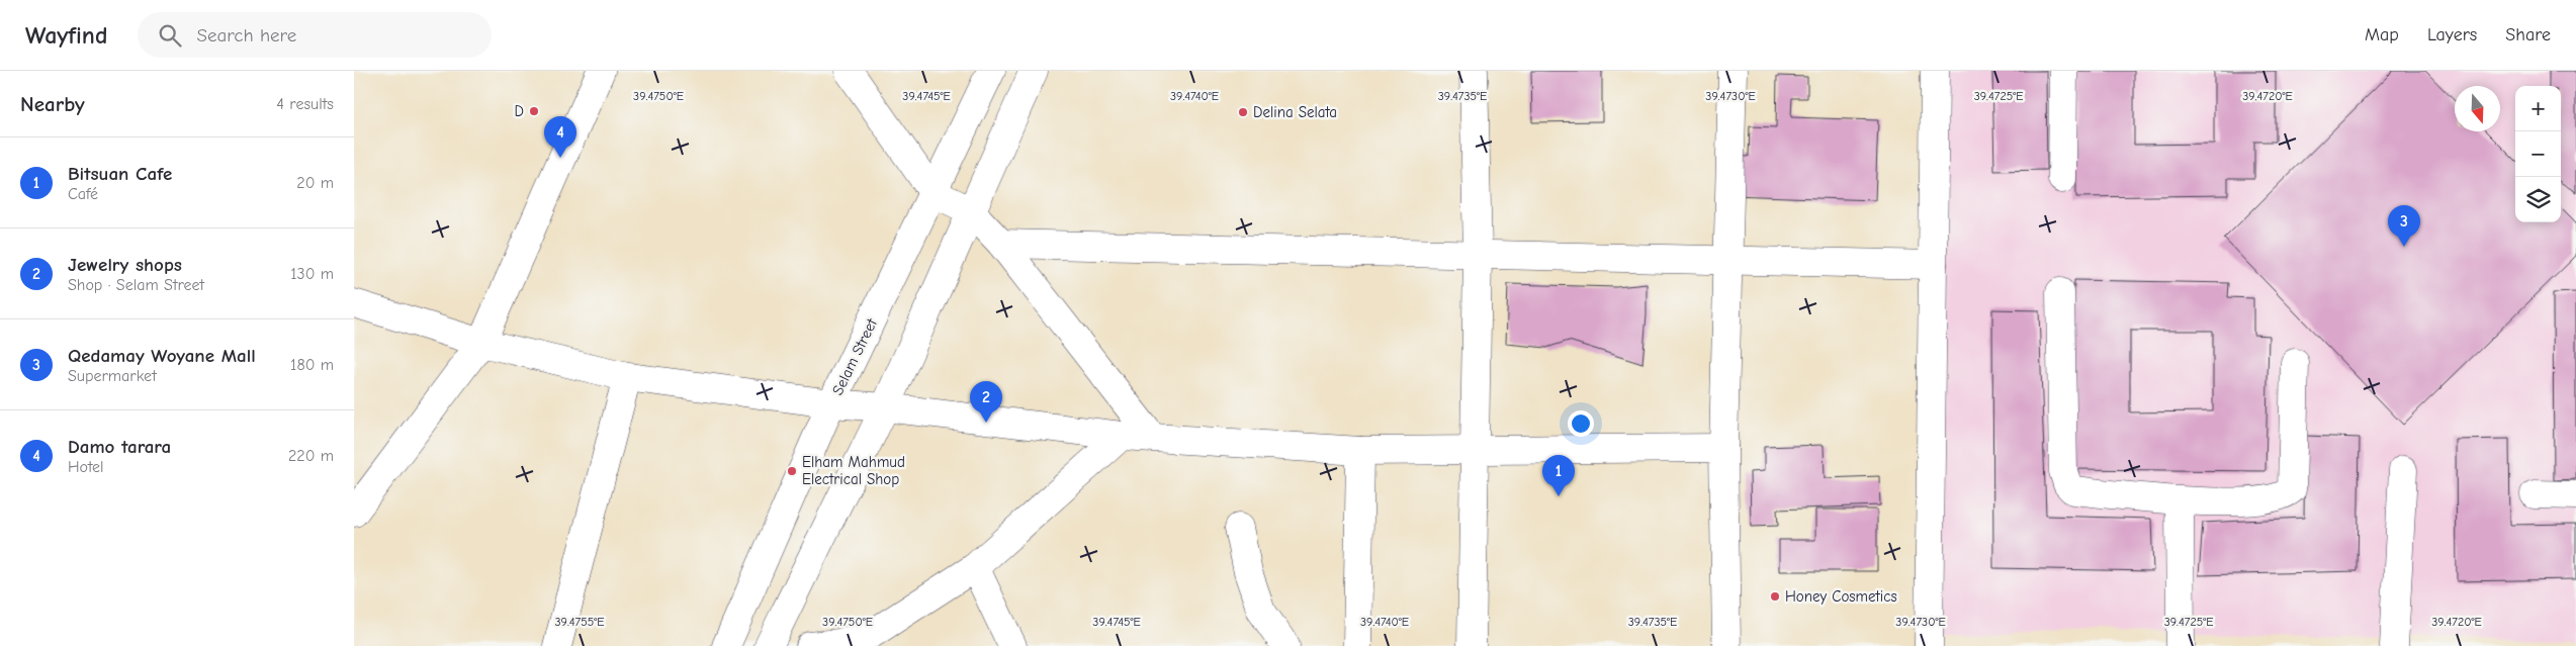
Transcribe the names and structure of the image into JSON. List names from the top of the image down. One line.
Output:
{"streets":{"street":["Selam Street"]},"places":["D","Delina Selata","Elham Mahmud Electrical Shop","Honey Cosmetics"],"north":"bottom","page":{"header":"Wayfind","search":"Search here","nav":["Map","Layers","Share"],"heading":["Nearby","4 results"],"map_buttons":["+","−"],"pins":["4","3","2","1"],"list":[{"mark":"1","name":"Bitsuan Cafe","note":"Café","value":"20 m"},{"mark":"2","name":"Jewelry shops","note":"Shop · Selam Street","value":"130 m"},{"mark":"3","name":"Qedamay Woyane Mall","note":"Supermarket","value":"180 m"},{"mark":"4","name":"Damo tarara","note":"Hotel","value":"220 m"}]},"coordinates":["39.4730°E","39.4725°E","39.4720°E","39.4750°E","39.4745°E","39.4740°E","39.4735°E","39.4755°E"]}
